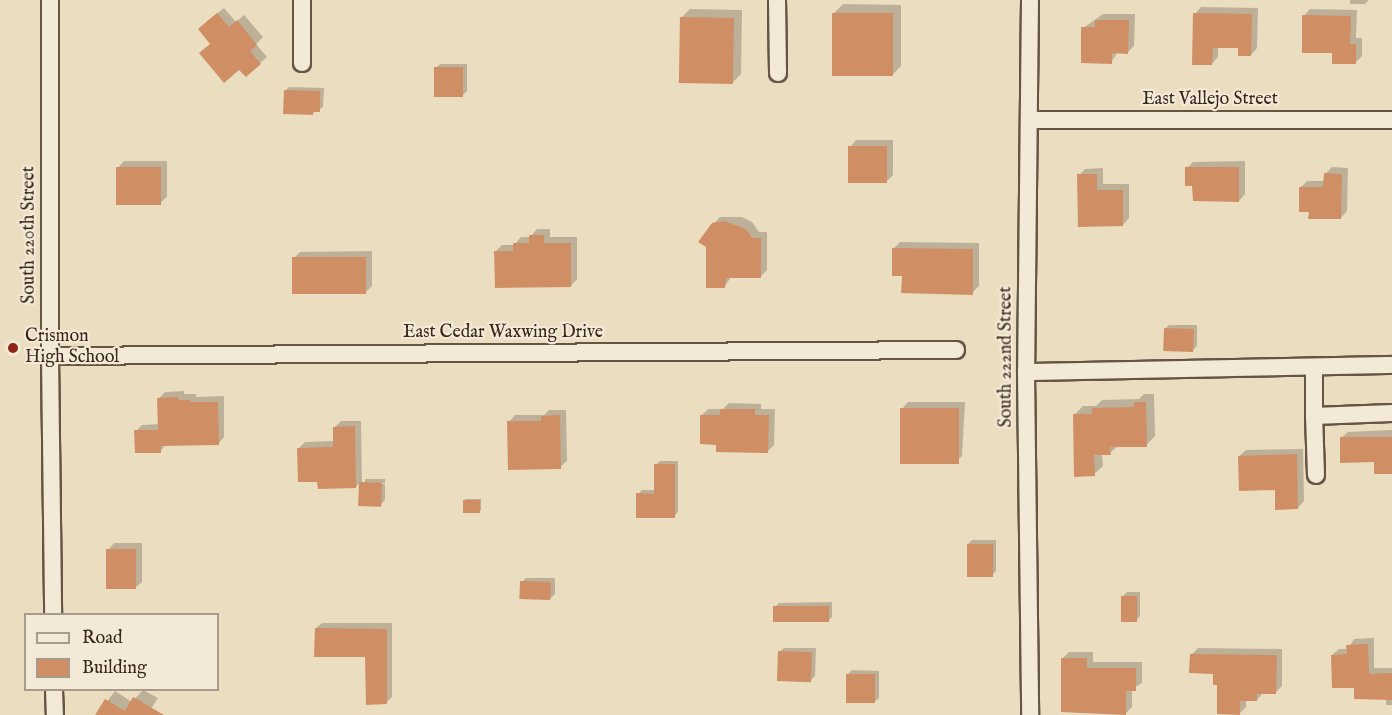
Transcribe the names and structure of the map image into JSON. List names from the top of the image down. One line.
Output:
{"streets":{"street":["East Vallejo Street","South 220th Street","East Cedar Waxwing Drive","South 222nd Street"]},"crossings":[["East Vallejo Street","South 222nd Street"],["South 220th Street","East Cedar Waxwing Drive"]],"places":["Crismon High School"],"legend":["Road","Building"]}
